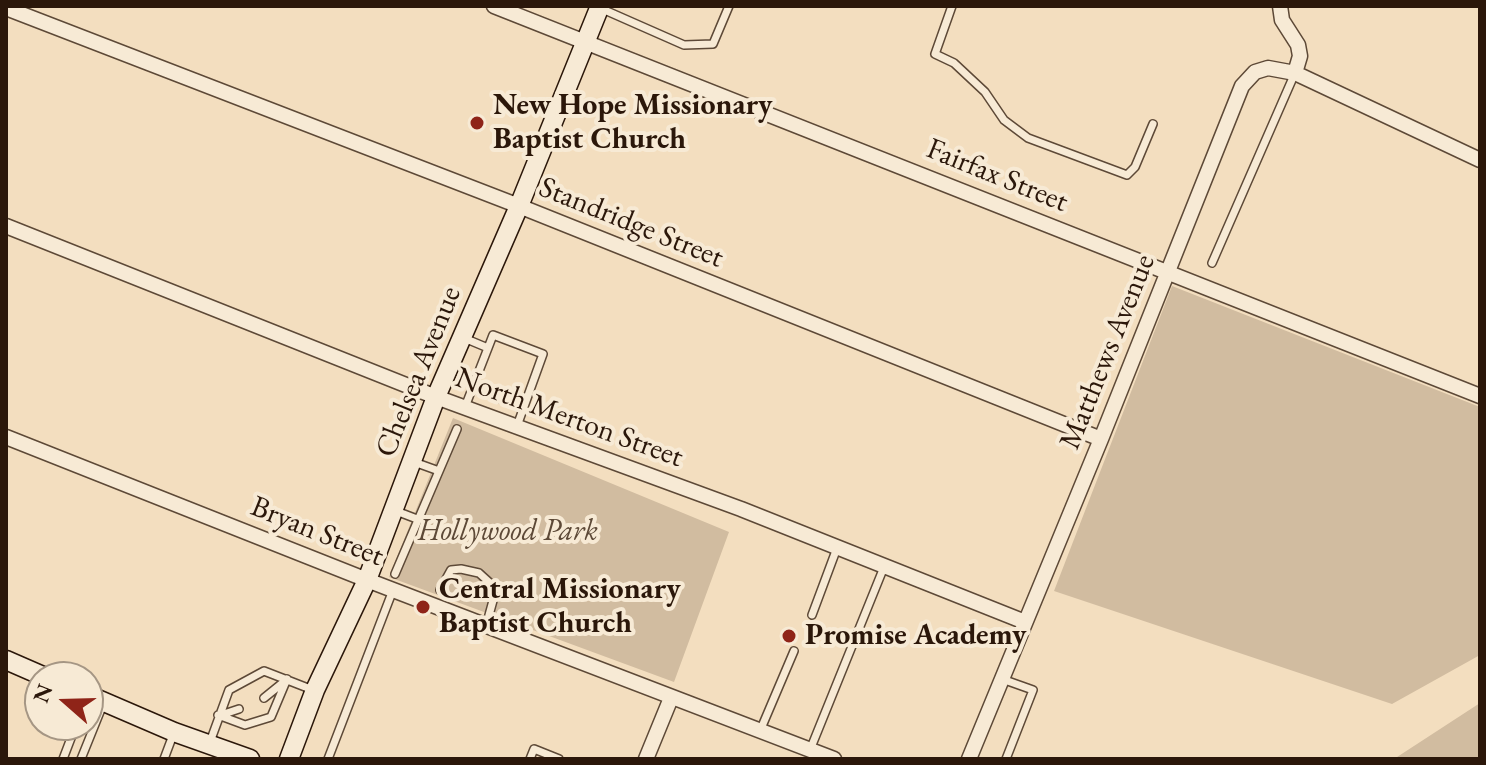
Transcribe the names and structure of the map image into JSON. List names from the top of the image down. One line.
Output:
{"streets":{"main road":["Chelsea Avenue"],"street":["Fairfax Street","Standridge Street","Matthews Avenue","North Merton Street","Bryan Street"]},"crossings":[["Fairfax Street","Matthews Avenue"],["Fairfax Street","Chelsea Avenue"],["Standridge Street","Matthews Avenue"],["Standridge Street","Chelsea Avenue"],["Matthews Avenue","North Merton Street"],["Chelsea Avenue","North Merton Street"],["Chelsea Avenue","Bryan Street"]],"parks":["Hollywood Park"],"places":["New Hope Missionary Baptist Church","Central Missionary Baptist Church","Promise Academy"],"north":"left"}
